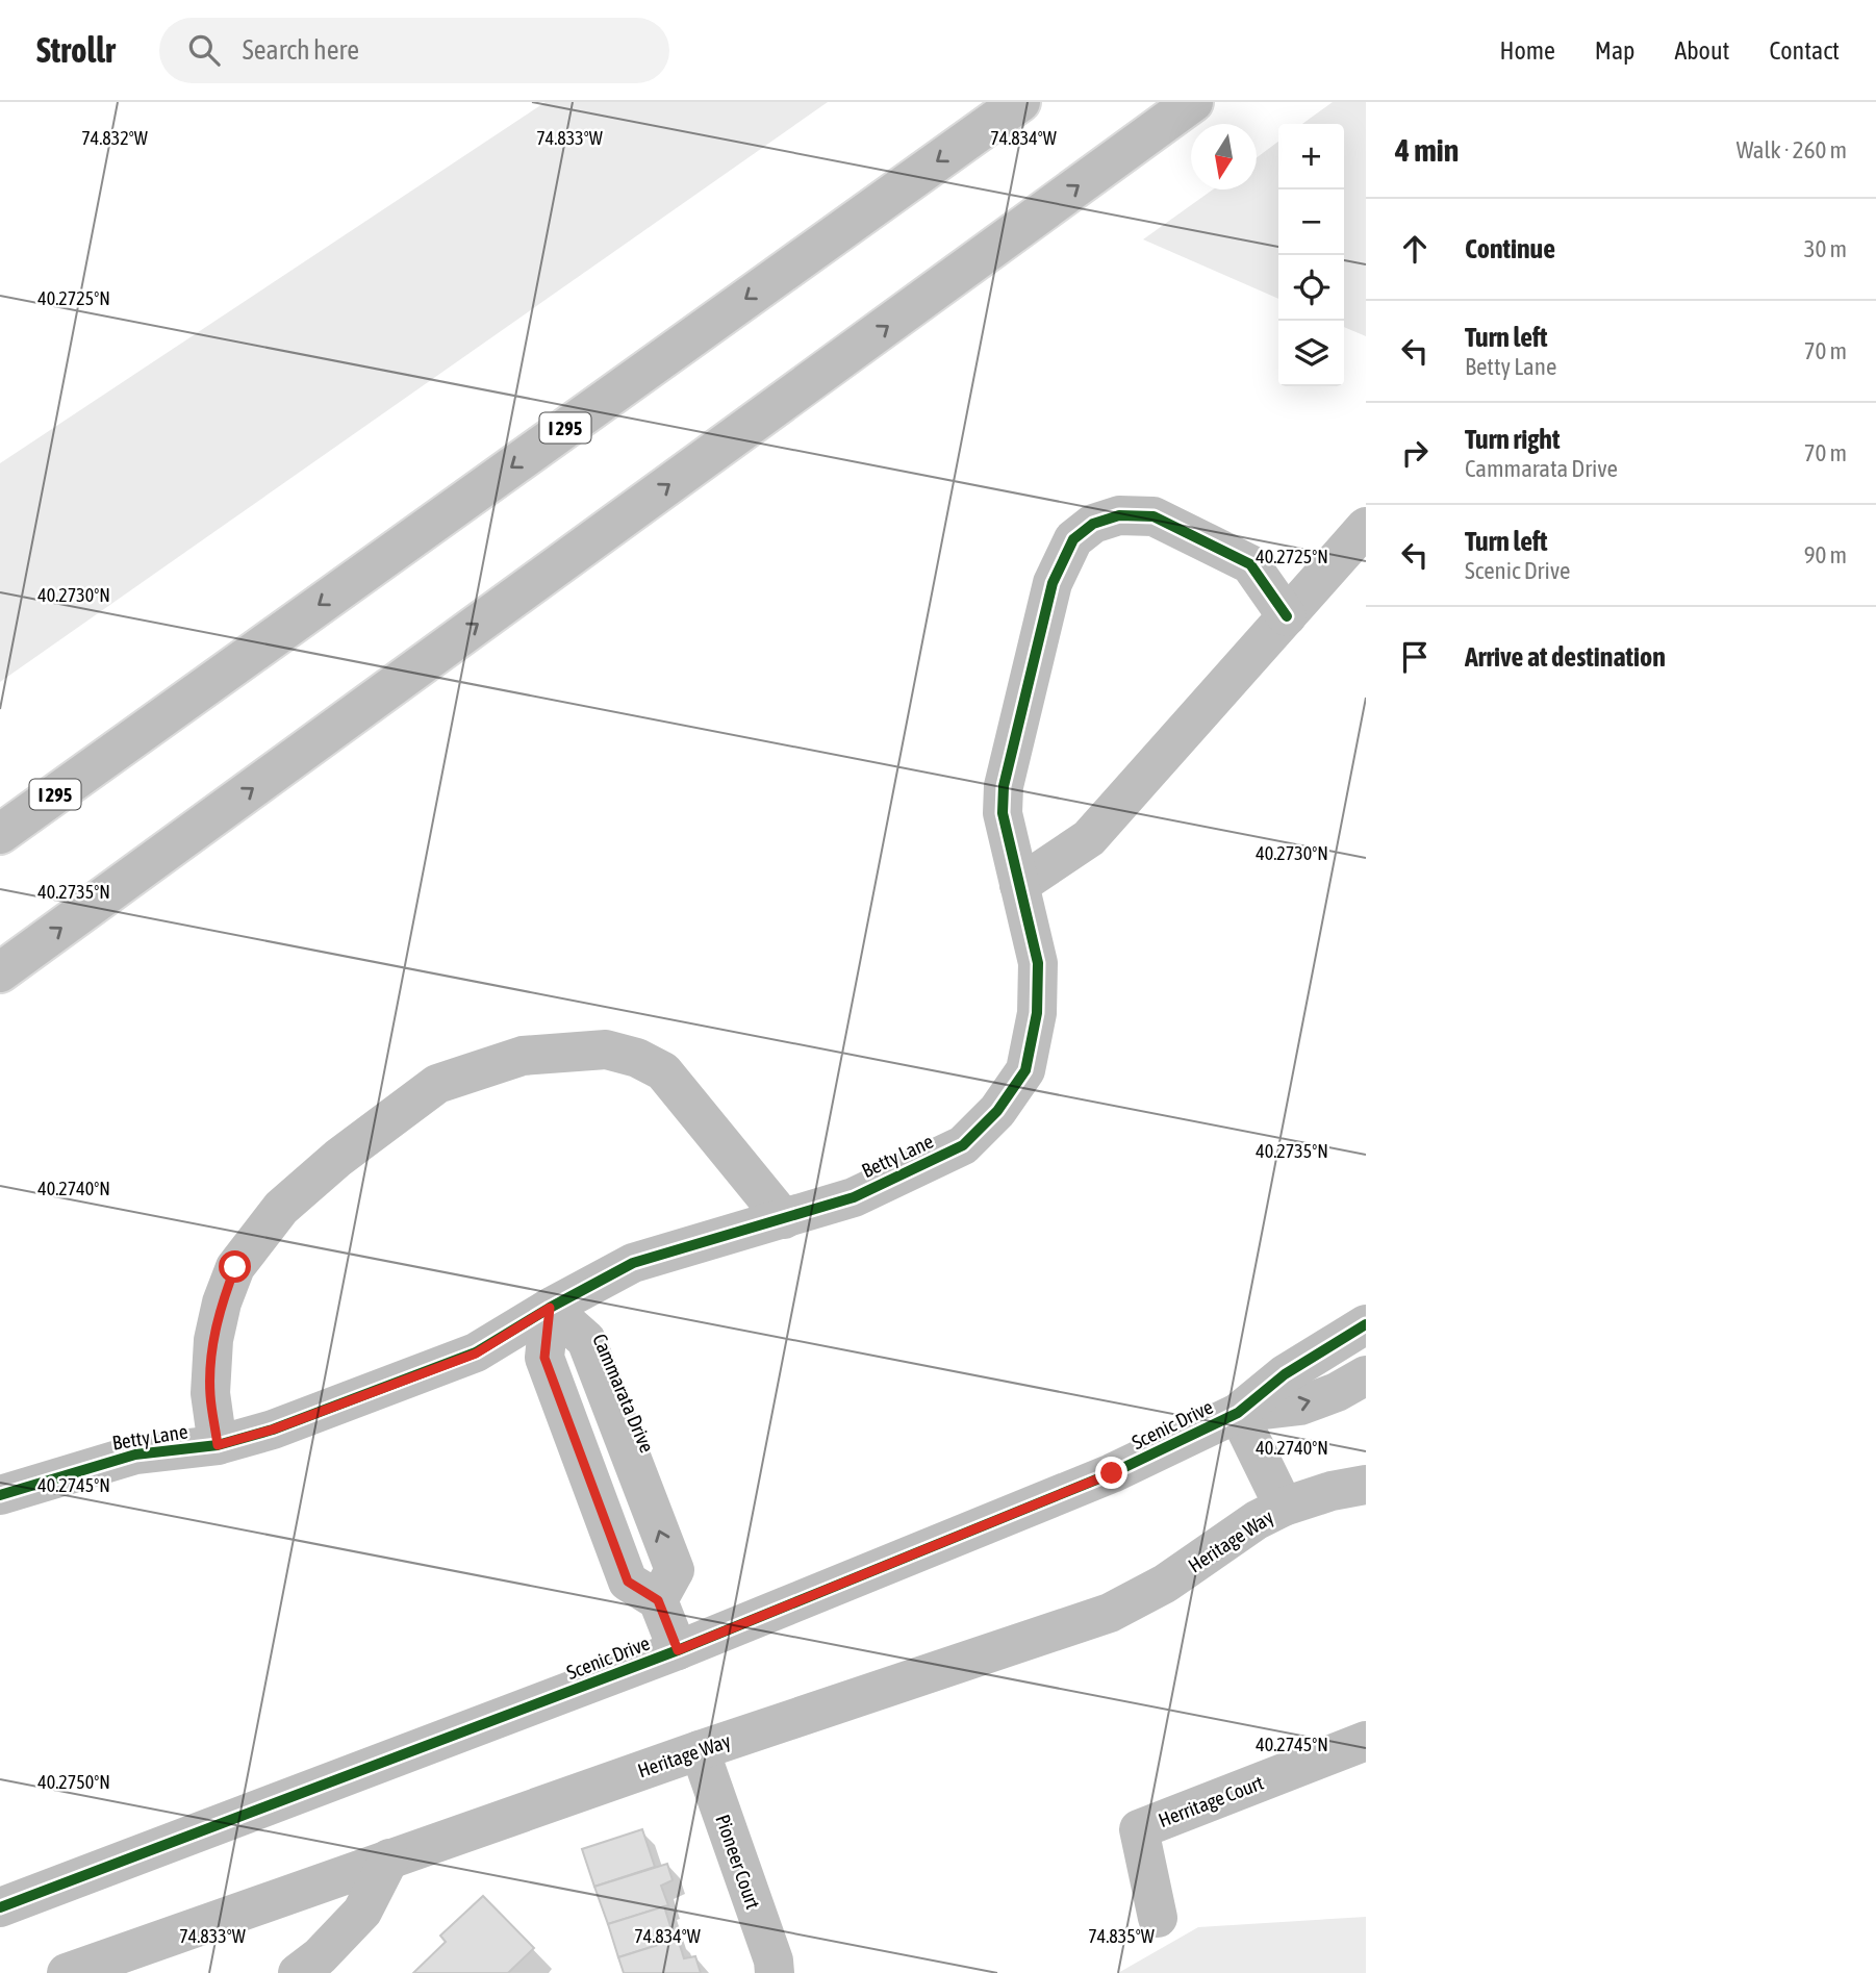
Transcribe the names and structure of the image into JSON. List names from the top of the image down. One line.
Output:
{"streets":{"main road":["I 295","Betty Lane","Cammarata Drive","Scenic Drive","Heritage Way","Herritage Court","Pioneer Court"]},"crossings":[["Betty Lane","Cammarata Drive"],["Cammarata Drive","Scenic Drive"],["Heritage Way","Pioneer Court"]],"north":"bottom","page":{"header":"Strollr","search":"Search here","nav":["Home","Map","About","Contact"],"heading":["4 min","Walk · 260 m"],"map_buttons":["+","−"],"list":[["Continue","30 m"],["Turn left","Betty Lane","70 m"],["Turn right","Cammarata Drive","70 m"],["Turn left","Scenic Drive","90 m"],"Arrive at destination"]},"coordinates":["74.832°W","74.833°W","74.834°W","40.2725°N","40.2730°N","40.2735°N","40.2740°N","40.2745°N","40.2750°N","74.835°W"]}
